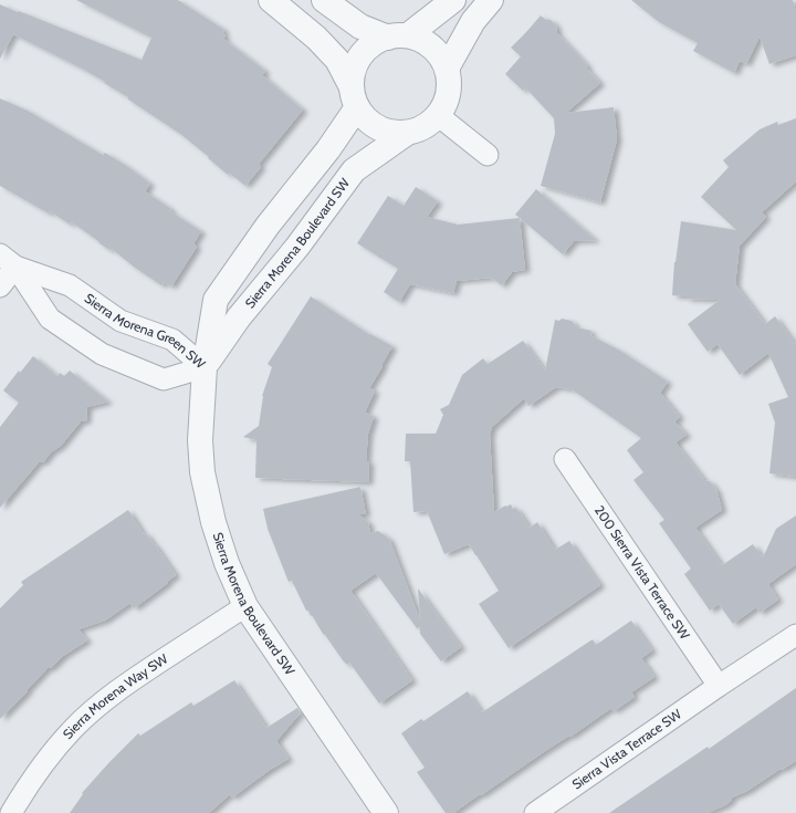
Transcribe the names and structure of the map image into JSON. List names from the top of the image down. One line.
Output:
{"streets":{"street":["Sierra Morena Boulevard SW","Sierra Morena Green SW","200 Sierra Vista Terrace SW","Sierra Morena Way SW","Sierra Vista Terrace SW"]},"crossings":[["Sierra Morena Boulevard SW","Sierra Morena Green SW"],["Sierra Morena Boulevard SW","Sierra Morena Way SW"],["200 Sierra Vista Terrace SW","Sierra Vista Terrace SW"]]}
